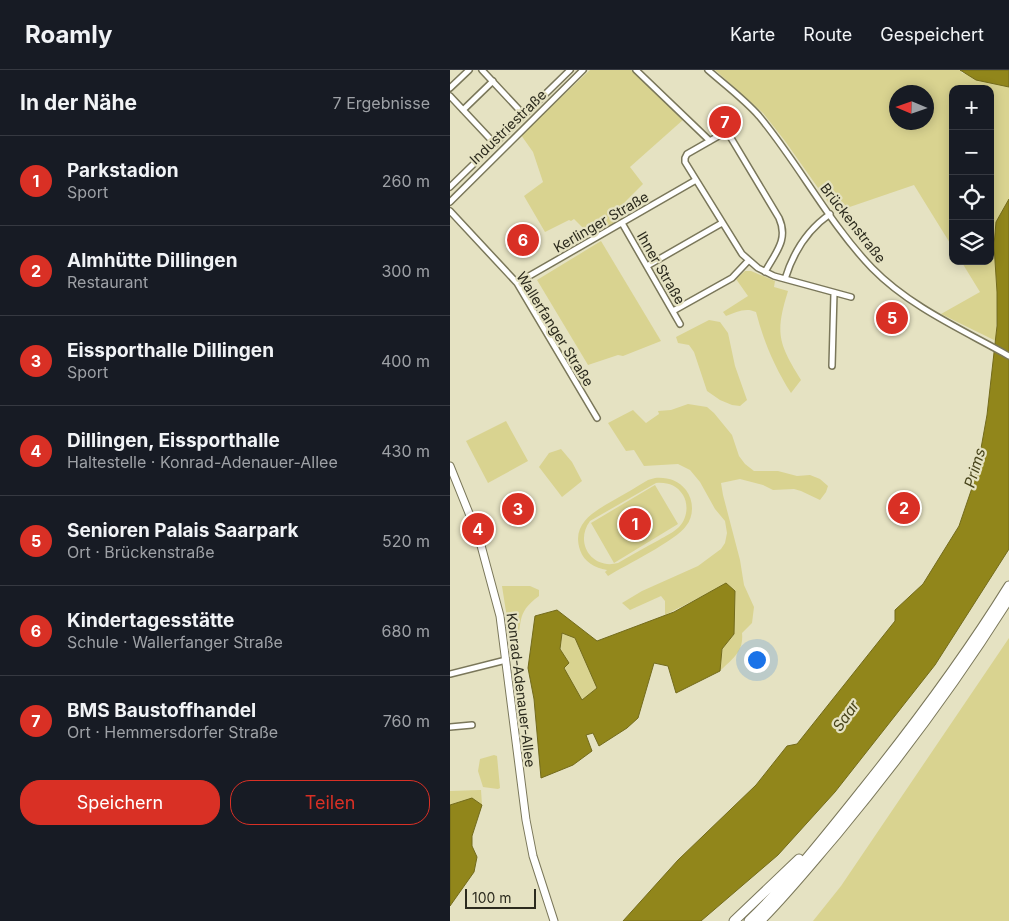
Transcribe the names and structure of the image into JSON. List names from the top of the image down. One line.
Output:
{"streets":{"street":["Industriestraße","Kerlinger Straße","Brückenstraße","Ihner Straße","Wallerfanger Straße","Konrad-Adenauer-Allee"]},"crossings":[["Kerlinger Straße","Ihner Straße"],["Kerlinger Straße","Wallerfanger Straße"]],"water":["Prims","Saar"],"scale_bar":"100 m","north":"left","page":{"header":"Roamly","nav":["Karte","Route","Gespeichert"],"heading":["In der Nähe","7 Ergebnisse"],"map_buttons":["+","−"],"pins":["7","6","5","2","3","1","4"],"list":[{"mark":"1","name":"Parkstadion","note":"Sport","value":"260 m"},{"mark":"2","name":"Almhütte Dillingen","note":"Restaurant","value":"300 m"},{"mark":"3","name":"Eissporthalle Dillingen","note":"Sport","value":"400 m"},{"mark":"4","name":"Dillingen, Eissporthalle","note":"Haltestelle · Konrad-Adenauer-Allee","value":"430 m"},{"mark":"5","name":"Senioren Palais Saarpark","note":"Ort · Brückenstraße","value":"520 m"},{"mark":"6","name":"Kindertagesstätte","note":"Schule · Wallerfanger Straße","value":"680 m"},{"mark":"7","name":"BMS Baustoffhandel","note":"Ort · Hemmersdorfer Straße","value":"760 m"}],"buttons":["Speichern","Teilen"],"scale":"100 m"}}
